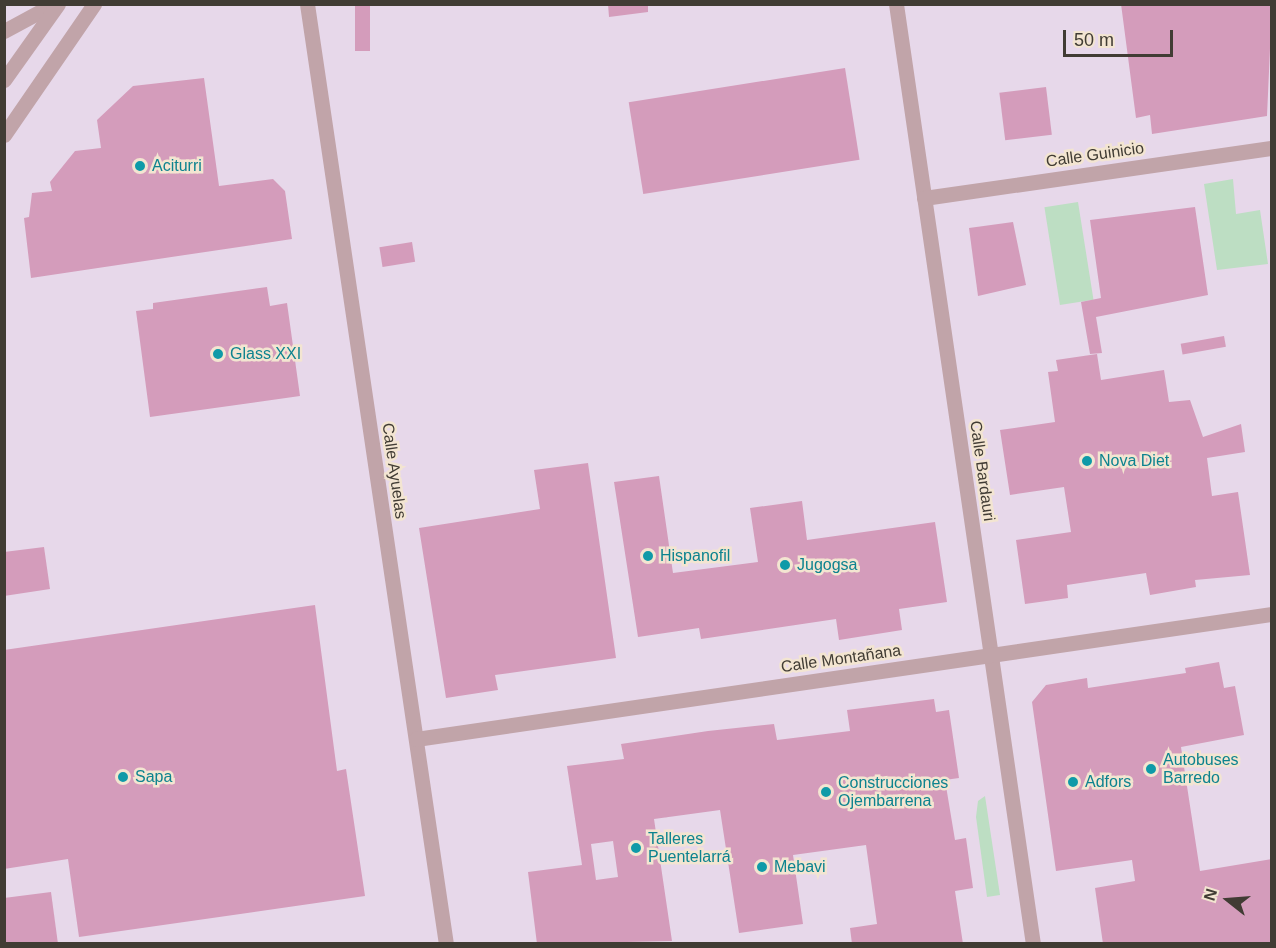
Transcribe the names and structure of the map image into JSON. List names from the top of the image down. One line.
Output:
{"streets":{"street":["Calle Guinicio","Calle Ayuelas","Calle Bardauri","Calle Montañana"]},"crossings":[["Calle Guinicio","Calle Bardauri"],["Calle Ayuelas","Calle Montañana"],["Calle Bardauri","Calle Montañana"]],"places":["Aciturri","Glass XXI","Nova Diet","Hispanofil","Jugogsa","Autobuses Barredo","Sapa","Adfors","Construcciones Ojembarrena","Talleres Puentelarrá","Mebavi"],"scale_bar":"50 m","north":"left"}
